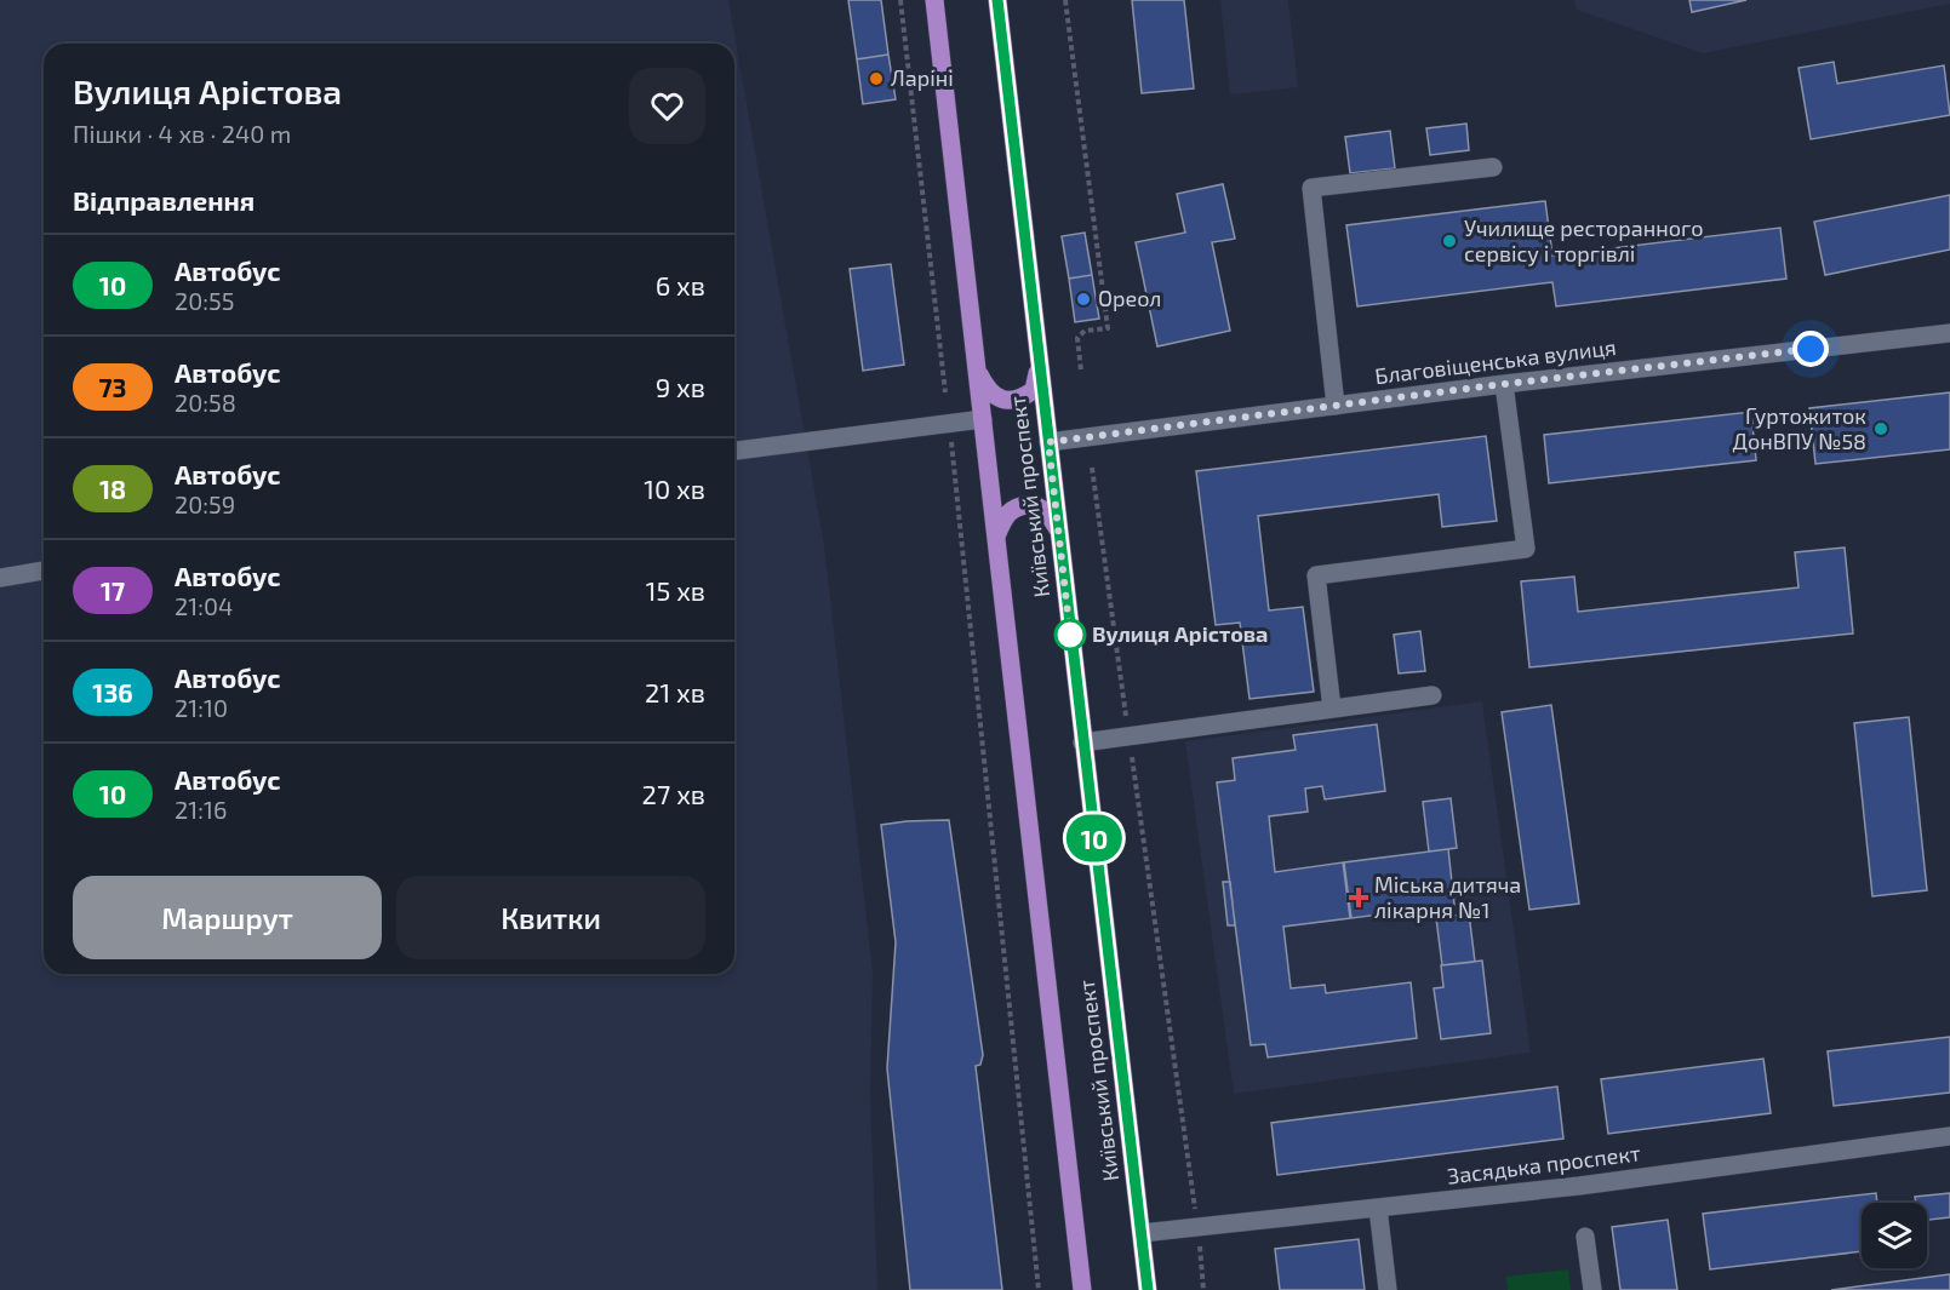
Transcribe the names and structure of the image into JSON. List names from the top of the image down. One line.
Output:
{"streets":{"main road":["Київський проспект"],"street":["Благовіщенська вулиця","Засядька проспект"]},"crossings":[["Благовіщенська вулиця","Київський проспект"],["Київський проспект","Засядька проспект"]],"places":{"other":["Ларіні","Училище ресторанного сервісу і торгівлі","Ореол","Гуртожиток ДонВПУ №58","Вулиця Арістова"],"health":["Міська дитяча лікарня №1"]},"lines":["bus line 10"],"page":{"on_map":"10","heading":[["Вулиця Арістова","Пішки · 4 хв · 240 m"],"Відправлення"],"list":[{"mark":"10","name":"Автобус","note":"20:55","value":"6 хв"},{"mark":"73","name":"Автобус","note":"20:58","value":"9 хв"},{"mark":"18","name":"Автобус","note":"20:59","value":"10 хв"},{"mark":"17","name":"Автобус","note":"21:04","value":"15 хв"},{"mark":"136","name":"Автобус","note":"21:10","value":"21 хв"},{"mark":"10","name":"Автобус","note":"21:16","value":"27 хв"}],"buttons":["Маршрут","Квитки"]}}
